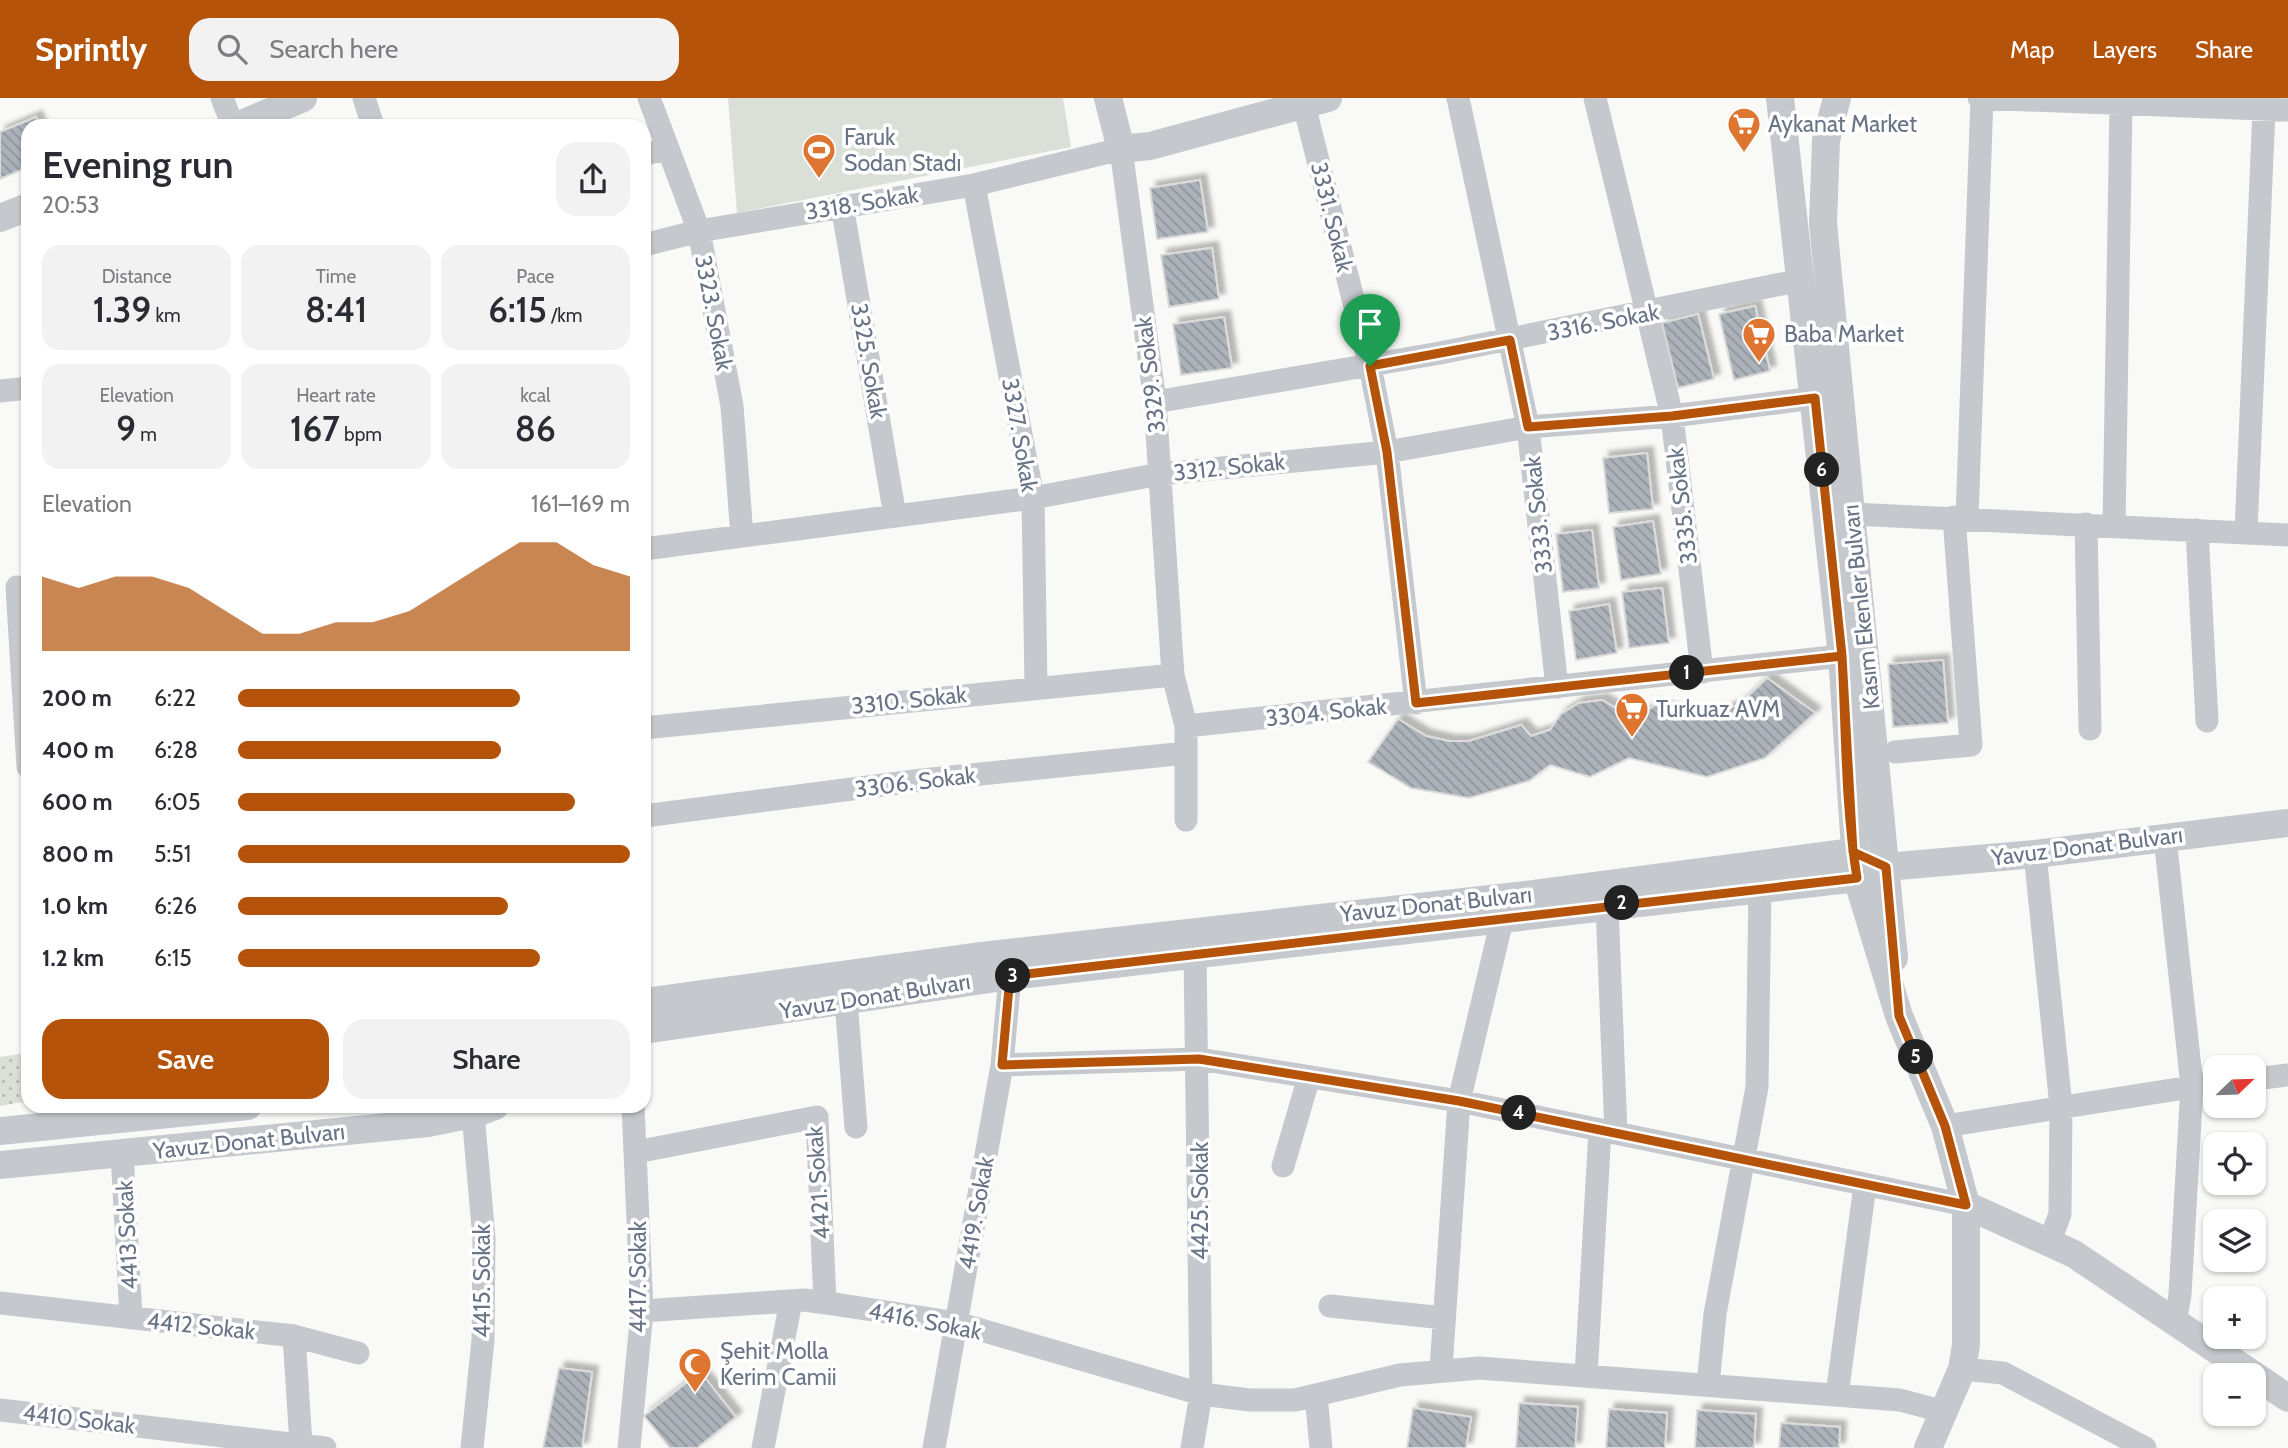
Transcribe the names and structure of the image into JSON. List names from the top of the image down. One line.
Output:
{"streets":{"street":["3318. Sokak","3331. Sokak","3323. Sokak","3316. Sokak","3325. Sokak","3329. Sokak","3327. Sokak","3312. Sokak","3335. Sokak","3333. Sokak","Kasım Ekenler Bulvarı","3310. Sokak","3304. Sokak","3306. Sokak","Yavuz Donat Bulvarı","4421. Sokak","4425. Sokak","4419. Sokak","4413 Sokak","4417. Sokak","4415. Sokak","4416. Sokak","4412 Sokak","4410 Sokak"]},"crossings":[["3318. Sokak","3323. Sokak"],["3318. Sokak","3325. Sokak"],["3318. Sokak","3329. Sokak"],["3318. Sokak","3327. Sokak"],["3331. Sokak","3316. Sokak"],["3331. Sokak","3312. Sokak"],["3331. Sokak","3304. Sokak"],["3323. Sokak","3312. Sokak"],["3316. Sokak","3329. Sokak"],["3316. Sokak","3335. Sokak"],["3316. Sokak","3333. Sokak"],["3316. Sokak","Kasım Ekenler Bulvarı"],["3325. Sokak","3312. Sokak"],["3329. Sokak","3312. Sokak"],["3329. Sokak","3310. Sokak"],["3329. Sokak","3304. Sokak"],["3329. Sokak","3306. Sokak"],["3327. Sokak","3312. Sokak"],["3327. Sokak","3310. Sokak"],["3312. Sokak","3335. Sokak"],["3312. Sokak","3333. Sokak"],["3312. Sokak","Kasım Ekenler Bulvarı"],["3335. Sokak","3304. Sokak"],["3333. Sokak","3304. Sokak"],["Kasım Ekenler Bulvarı","3304. Sokak"],["Kasım Ekenler Bulvarı","Yavuz Donat Bulvarı"],["Yavuz Donat Bulvarı","4425. Sokak"],["Yavuz Donat Bulvarı","4419. Sokak"],["Yavuz Donat Bulvarı","4413 Sokak"],["4421. Sokak","4417. Sokak"],["4421. Sokak","4416. Sokak"],["4425. Sokak","4416. Sokak"],["4419. Sokak","4416. Sokak"],["4413 Sokak","4412 Sokak"],["4417. Sokak","4416. Sokak"]],"places":{"supermarket":["Aykanat Market","Baba Market","Turkuaz AVM"],"sports":["Faruk Sodan Stadı"],"mosque":["Şehit Molla Kerim Camii"]},"north":"top right","page":{"header":"Sprintly","search":"Search here","nav":["Map","Layers","Share"],"heading":["Evening run","20:53"],"stats":[["Distance","1.39 km"],["Time","8:41"],["Pace","6:15 /km"],["Elevation","9 m"],["Heart rate","167 bpm"],["kcal","86"]],"pins":["6","1","2","3","5","4"],"chart":["Elevation","161–169 m"],"list":[{"name":"200 m","note":"6:22"},{"name":"400 m","note":"6:28"},{"name":"600 m","note":"6:05"},{"name":"800 m","note":"5:51"},{"name":"1.0 km","note":"6:26"},{"name":"1.2 km","note":"6:15"}],"buttons":["Save","Share"],"map_buttons":["+","−"]}}
